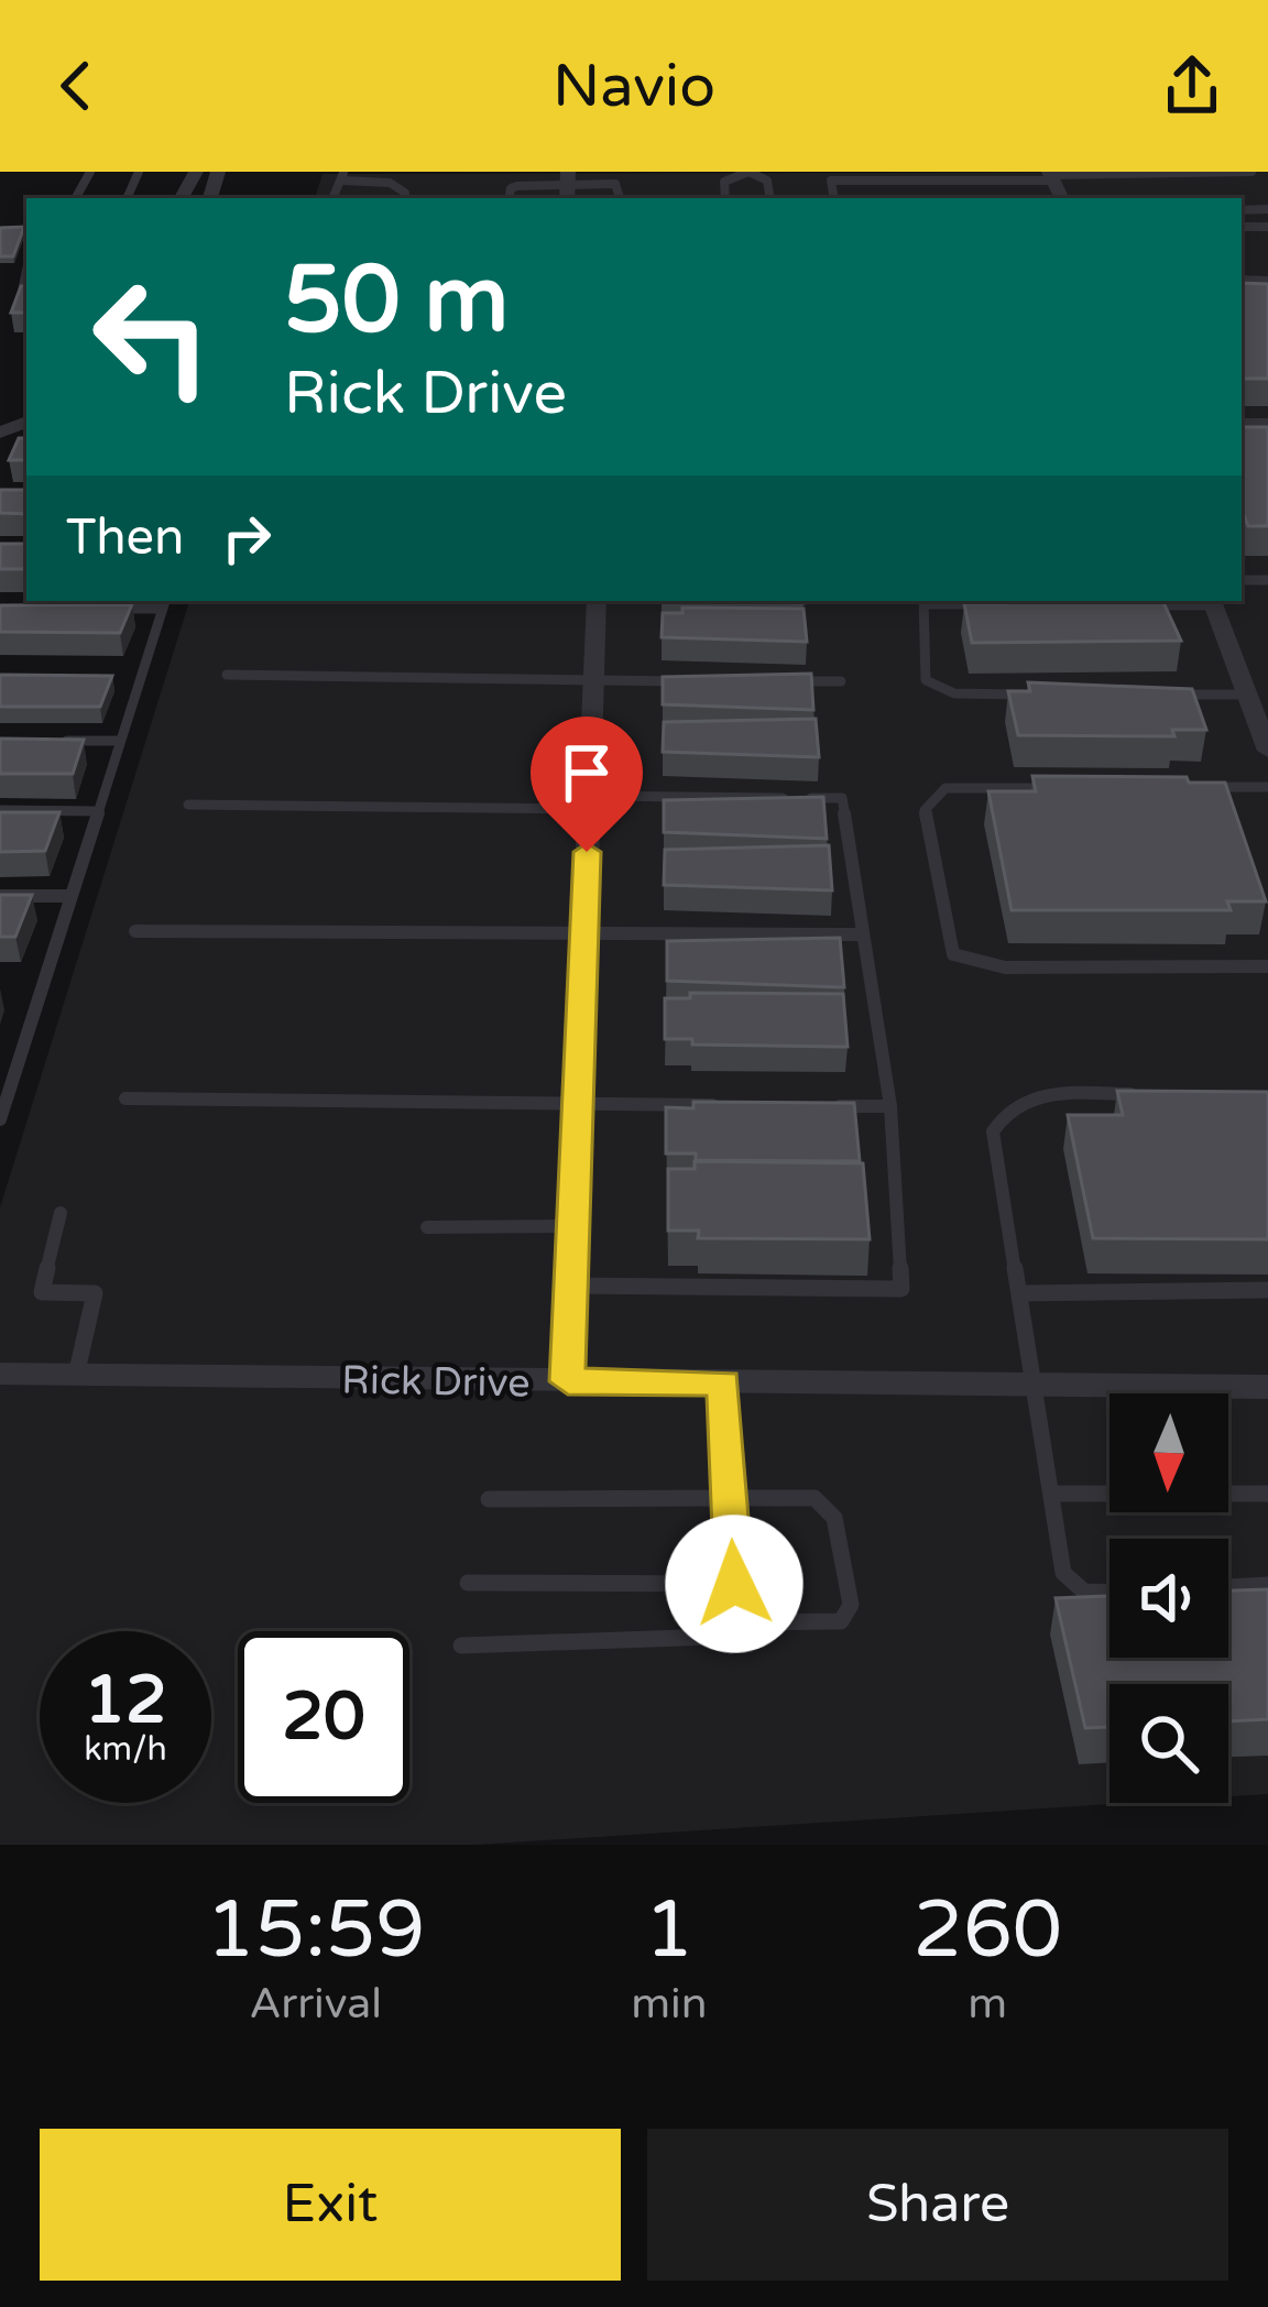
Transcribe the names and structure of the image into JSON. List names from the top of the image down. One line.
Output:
{"streets":{"street":["Rick Drive"]},"north":"bottom","page":{"header":"Navio","turn":["50 m","Rick Drive"],"then":"Then","speed":"12 km/h","limit":"20","eta":["15:59","Arrival","1","min","260","m"],"buttons":["Exit","Share"]}}
